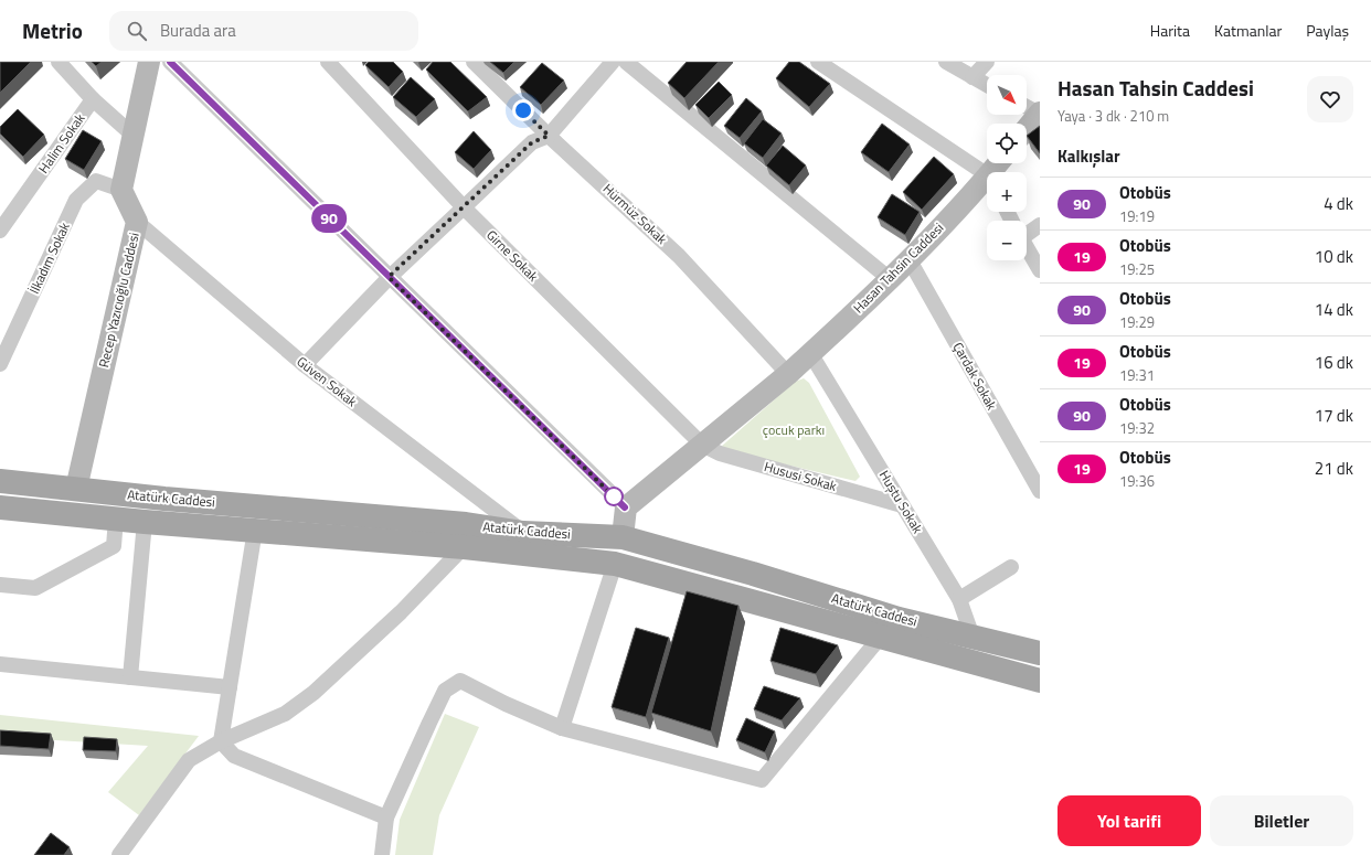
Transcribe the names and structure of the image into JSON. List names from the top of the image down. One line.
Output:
{"streets":{"main road":["Atatürk Caddesi"],"street":["Halim Sokak","Hürmüz Sokak","Girne Sokak","İlkadım Sokak","Hasan Tahsin Caddesi","Recep Yazıcıoğlu Caddesi","Çardak Sokak","Güven Sokak","Hususi Sokak","Huştu Sokak"]},"crossings":[["Hürmüz Sokak","Hasan Tahsin Caddesi"],["Girne Sokak","Hasan Tahsin Caddesi"],["Girne Sokak","Hususi Sokak"],["İlkadım Sokak","Recep Yazıcıoğlu Caddesi"],["Hasan Tahsin Caddesi","Çardak Sokak"],["Hasan Tahsin Caddesi","Hususi Sokak"],["Hasan Tahsin Caddesi","Huştu Sokak"],["Recep Yazıcıoğlu Caddesi","Güven Sokak"],["Recep Yazıcıoğlu Caddesi","Atatürk Caddesi"],["Güven Sokak","Atatürk Caddesi"],["Hususi Sokak","Huştu Sokak"],["Atatürk Caddesi","Huştu Sokak"]],"parks":["çocuk parkı"],"lines":["bus line 90"],"north":"bottom right","page":{"header":"Metrio","search":"Burada ara","nav":["Harita","Katmanlar","Paylaş"],"on_map":"90","heading":[["Hasan Tahsin Caddesi","Yaya · 3 dk · 210 m"],"Kalkışlar"],"map_buttons":["+","−"],"list":[{"mark":"90","name":"Otobüs","note":"19:19","value":"4 dk"},{"mark":"19","name":"Otobüs","note":"19:25","value":"10 dk"},{"mark":"90","name":"Otobüs","note":"19:29","value":"14 dk"},{"mark":"19","name":"Otobüs","note":"19:31","value":"16 dk"},{"mark":"90","name":"Otobüs","note":"19:32","value":"17 dk"},{"mark":"19","name":"Otobüs","note":"19:36","value":"21 dk"}],"buttons":["Yol tarifi","Biletler"]}}
